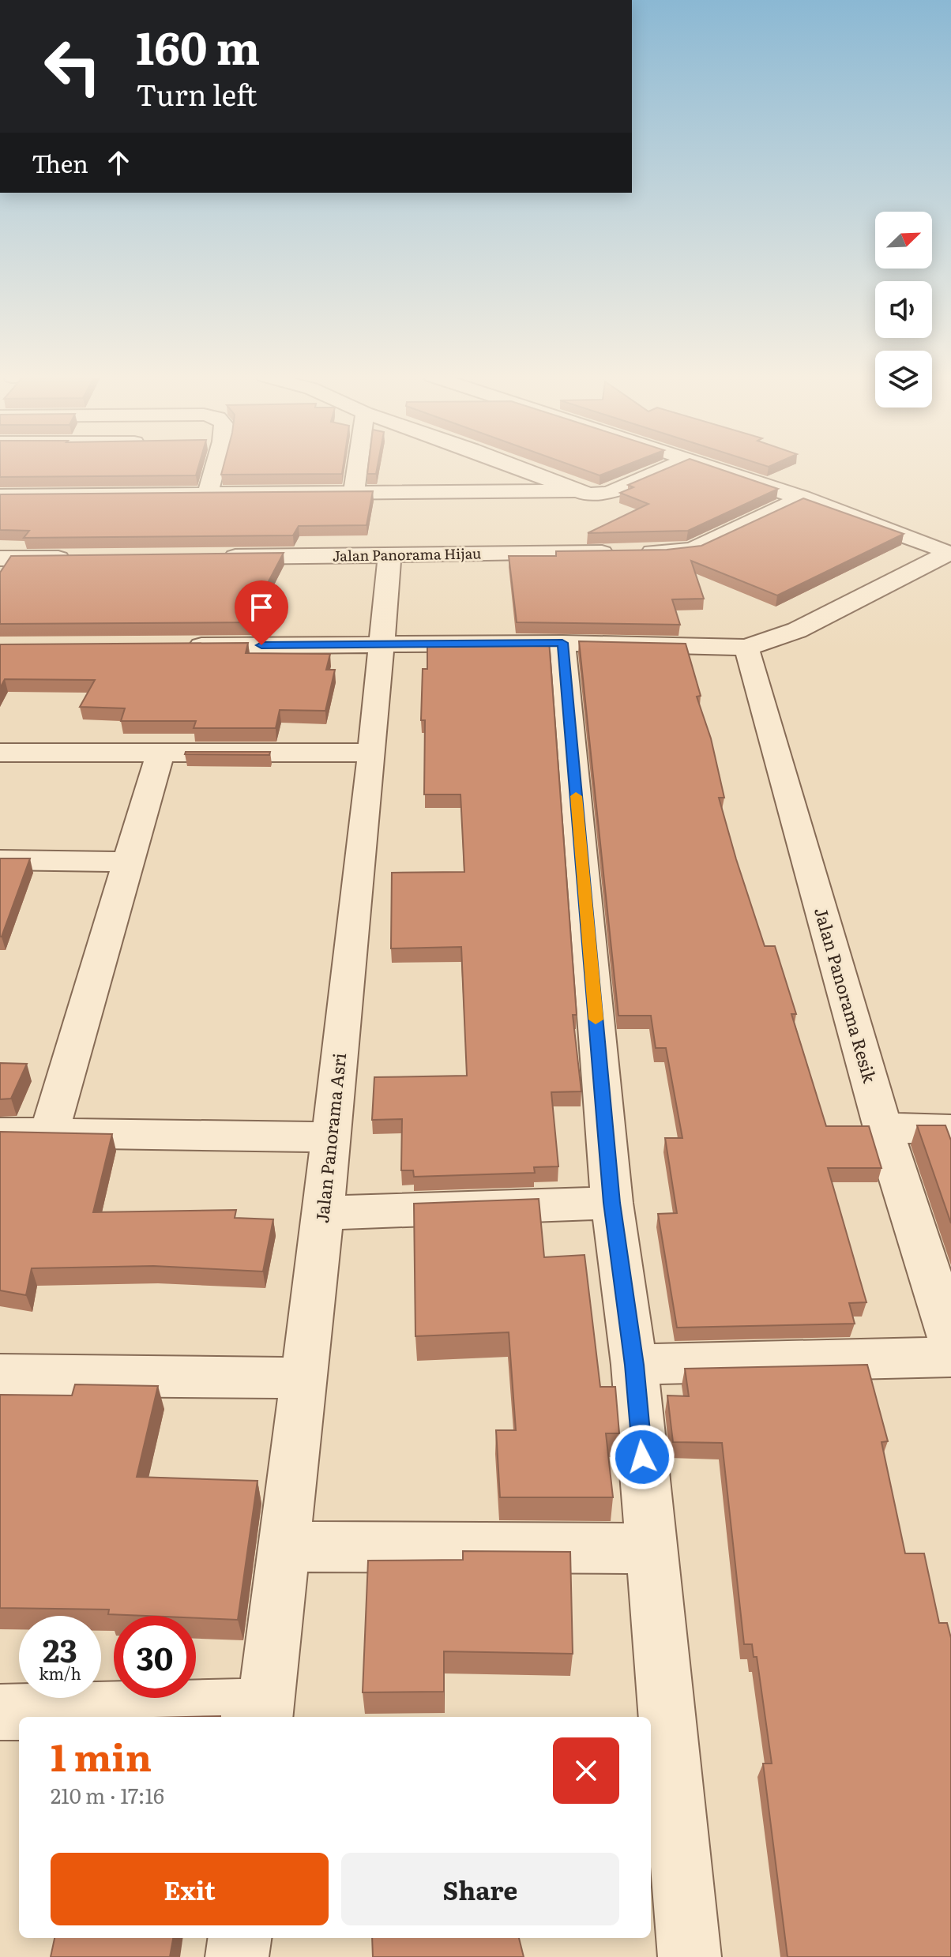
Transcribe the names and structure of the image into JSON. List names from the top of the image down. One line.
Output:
{"streets":{"street":["Jalan Panorama Hijau","Jalan Panorama Resik","Jalan Panorama Asri"]},"crossings":[["Jalan Panorama Hijau","Jalan Panorama Asri"]],"north":"top right","page":{"turn":["160 m","Turn left"],"then":"Then","speed":"23 km/h","limit":"30","heading":["1 min","210 m · 17:16"],"buttons":["Exit","Share"]}}
